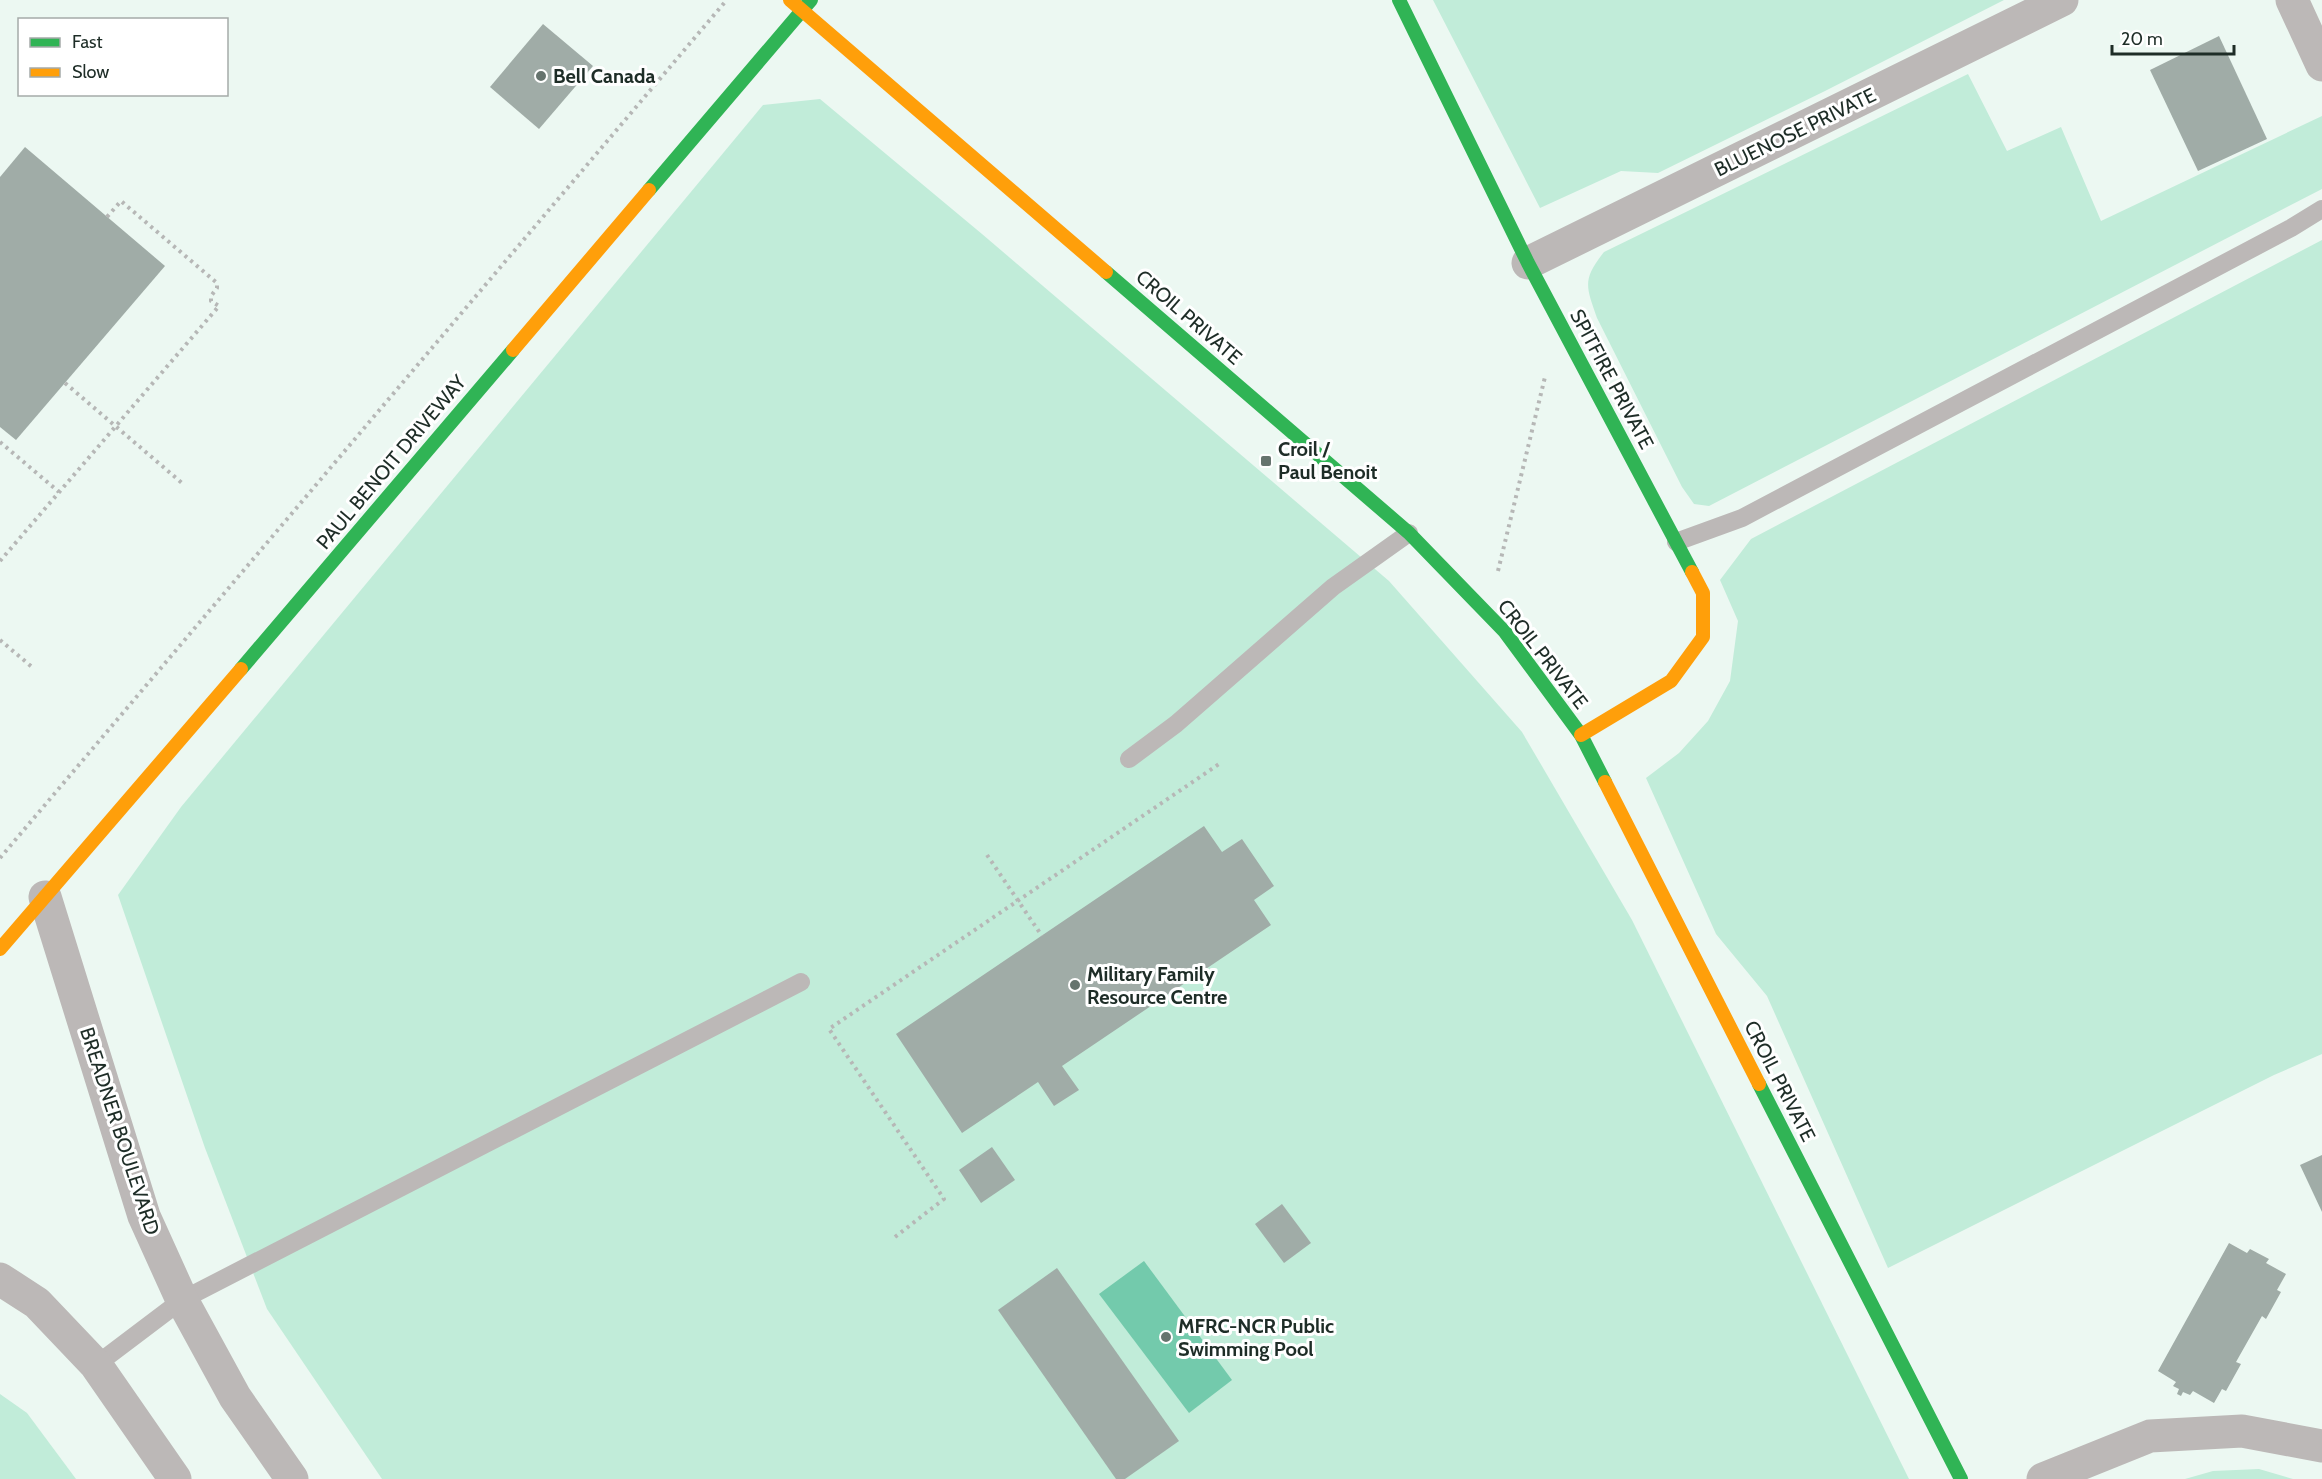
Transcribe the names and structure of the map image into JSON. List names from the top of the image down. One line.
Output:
{"streets":{"street":["BLUENOSE PRIVATE","CROIL PRIVATE","SPITFIRE PRIVATE","PAUL BENOIT DRIVEWAY","BREADNER BOULEVARD"]},"crossings":[["BLUENOSE PRIVATE","SPITFIRE PRIVATE"],["CROIL PRIVATE","SPITFIRE PRIVATE"],["CROIL PRIVATE","PAUL BENOIT DRIVEWAY"],["PAUL BENOIT DRIVEWAY","BREADNER BOULEVARD"]],"places":{"other":["Bell Canada","Military Family Resource Centre","MFRC-NCR Public Swimming Pool"],"transit":["Croil / Paul Benoit"]},"legend":["Fast","Slow"],"scale_bar":"20 m"}
